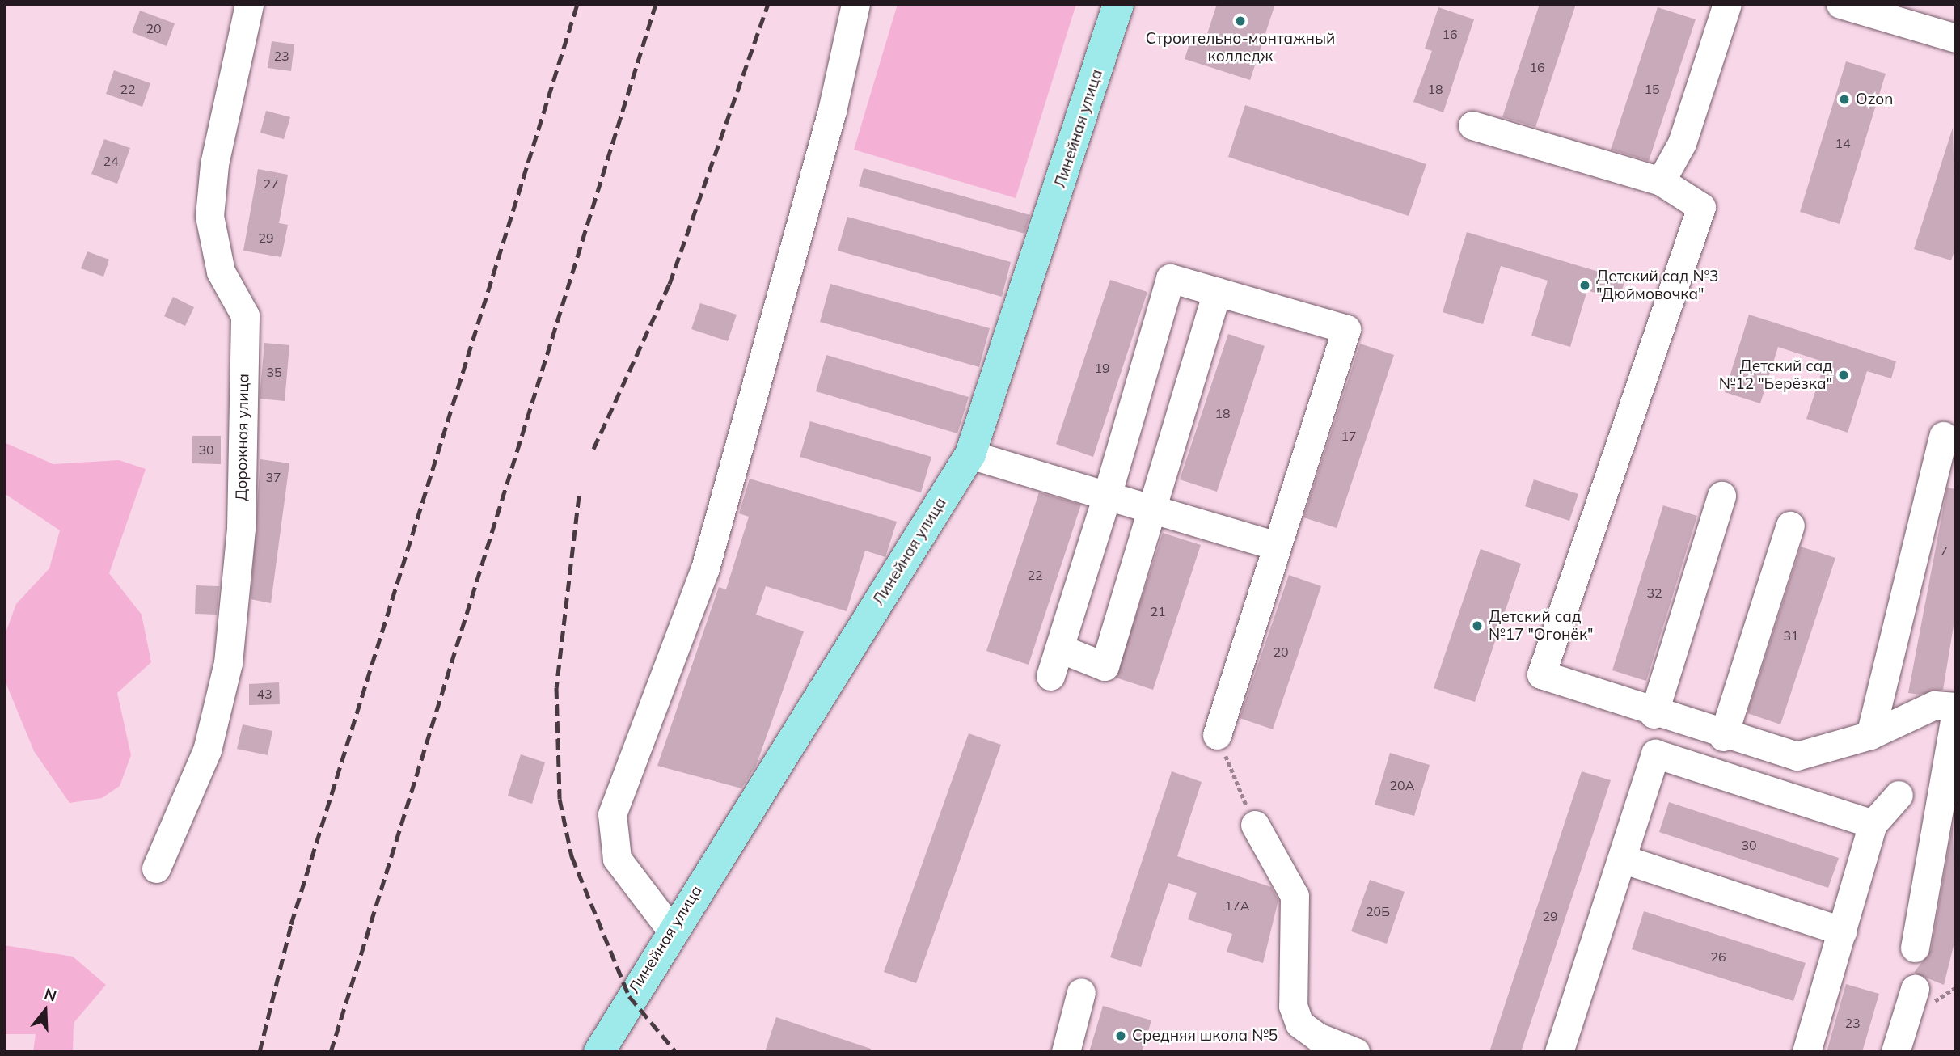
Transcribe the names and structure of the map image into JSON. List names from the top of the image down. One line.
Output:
{"streets":{"main road":["Линейная улица"],"street":["Дорожная улица"]},"places":["Строительно-монтажный колледж","Ozon","Детский сад №3 \"Дюймовочка\"","Детский сад №12 \"Берёзка\"","Детский сад №17 \"Огонёк\"","Средняя школа №5"],"house_numbers":["20","16","23","16","22","18","15","14","24","27","29","19","35","18","17","30","37","7","22","32","21","31","20","43","20А","30","17А","20Б","29","26","23"],"north":"top"}
